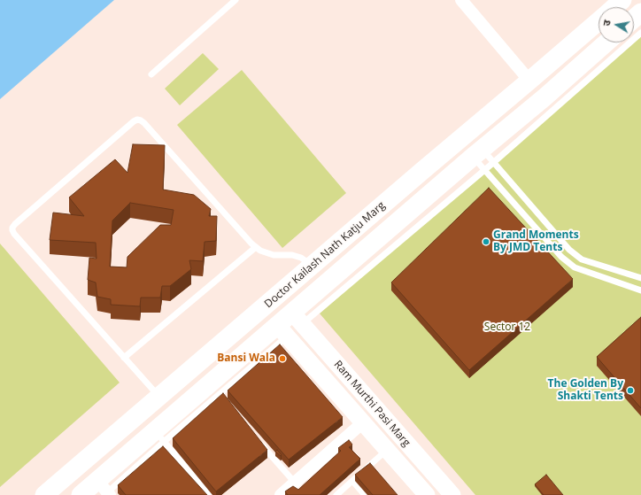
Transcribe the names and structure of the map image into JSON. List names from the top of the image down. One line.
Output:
{"streets":{"main road":["Doctor Kailash Nath Katju Marg"],"street":["Ram Murthi Pasi Marg"]},"crossings":[["Doctor Kailash Nath Katju Marg","Ram Murthi Pasi Marg"]],"parks":["Sector 12"],"places":["Grand Moments By JMD Tents","Bansi Wala","The Golden By Shakti Tents"],"north":"left"}
